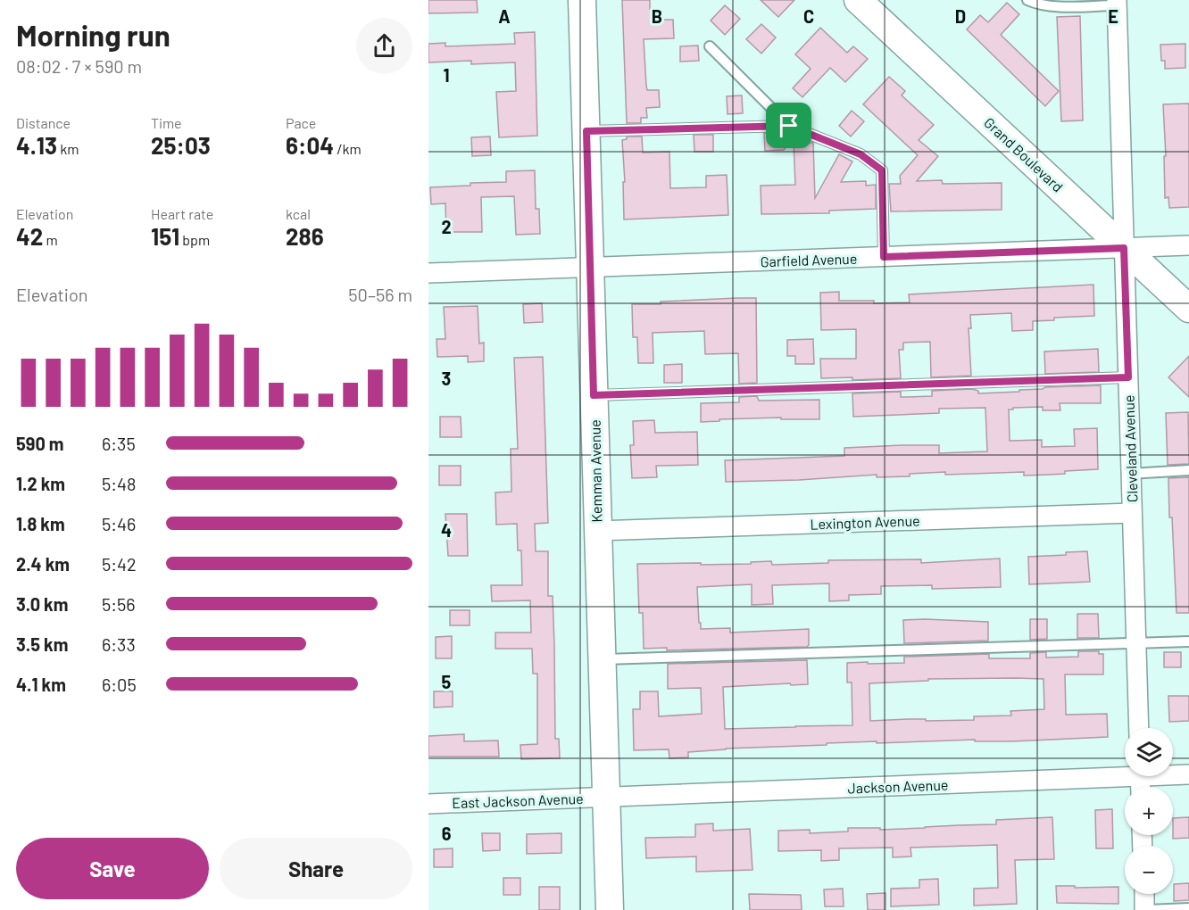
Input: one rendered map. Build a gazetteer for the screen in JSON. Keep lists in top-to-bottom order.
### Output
{
  "streets": {
    "street": [
      "Grand Boulevard",
      "Garfield Avenue",
      "Cleveland Avenue",
      "Kemman Avenue",
      "Lexington Avenue",
      "Jackson Avenue",
      "East Jackson Avenue"
    ]
  },
  "crossings": [
    ["Grand Boulevard", "Garfield Avenue"],
    ["Grand Boulevard", "Cleveland Avenue"],
    ["Garfield Avenue", "Cleveland Avenue"],
    ["Garfield Avenue", "Kemman Avenue"],
    ["Cleveland Avenue", "Lexington Avenue"],
    ["Kemman Avenue", "Lexington Avenue"],
    ["Kemman Avenue", "Jackson Avenue"],
    ["Kemman Avenue", "East Jackson Avenue"],
    ["Jackson Avenue", "East Jackson Avenue"]
  ],
  "page": {
    "heading": ["Morning run", "08:02 · 7 × 590 m"],
    "stats": [
      ["Distance", "4.13 km"],
      ["Time", "25:03"],
      ["Pace", "6:04 /km"],
      ["Elevation", "42 m"],
      ["Heart rate", "151 bpm"],
      ["kcal", "286"]
    ],
    "chart": ["Elevation", "50–56 m"],
    "list": [
      {
        "name": "590 m",
        "note": "6:35"
      },
      {
        "name": "1.2 km",
        "note": "5:48"
      },
      {
        "name": "1.8 km",
        "note": "5:46"
      },
      {
        "name": "2.4 km",
        "note": "5:42"
      },
      {
        "name": "3.0 km",
        "note": "5:56"
      },
      {
        "name": "3.5 km",
        "note": "6:33"
      },
      {
        "name": "4.1 km",
        "note": "6:05"
      }
    ],
    "map_buttons": ["+", "−"],
    "buttons": ["Save", "Share"]
  },
  "grid": {
    "columns": [
      "A",
      "B",
      "C",
      "D",
      "E"
    ],
    "rows": [
      "1",
      "2",
      "3",
      "4",
      "5",
      "6"
    ]
  }
}
